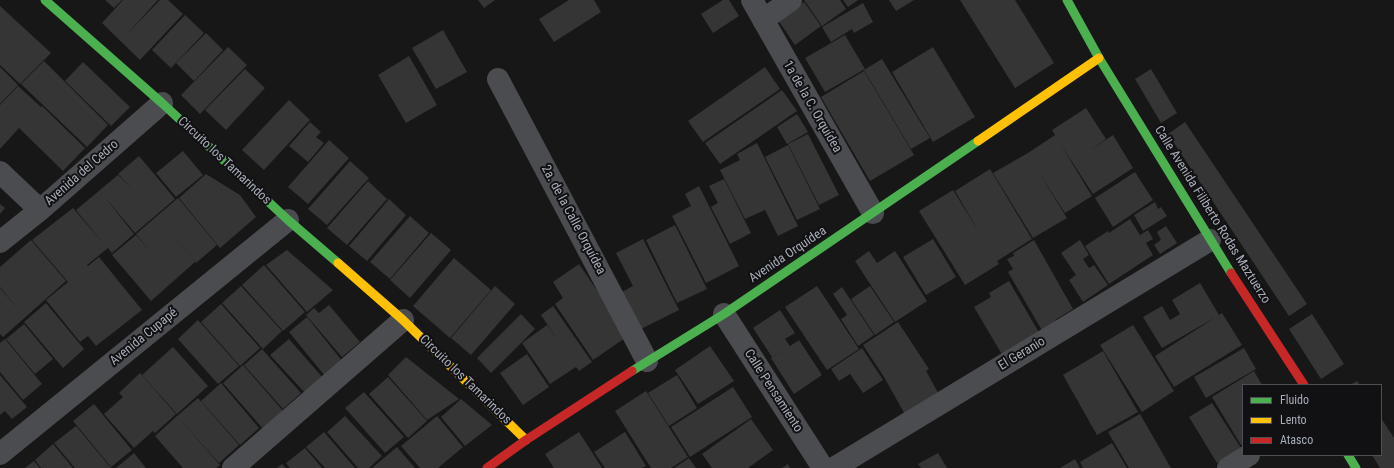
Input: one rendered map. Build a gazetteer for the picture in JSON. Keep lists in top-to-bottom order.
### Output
{
  "streets": {
    "street": [
      "1a de la C. Orquídea",
      "Circuito los Tamarindos",
      "Avenida del Cedro",
      "Calle Avenida Filiberto Rodas Maztuerzo",
      "2a. de la Calle Orquídea",
      "Avenida Orquídea",
      "Avenida Cupapé",
      "El Geranio",
      "Calle Pensamiento"
    ]
  },
  "crossings": [
    ["1a de la C. Orquídea", "Avenida Orquídea"],
    ["Circuito los Tamarindos", "Avenida del Cedro"],
    ["Circuito los Tamarindos", "Avenida Orquídea"],
    ["Circuito los Tamarindos", "Avenida Cupapé"],
    ["Calle Avenida Filiberto Rodas Maztuerzo", "Avenida Orquídea"],
    ["Calle Avenida Filiberto Rodas Maztuerzo", "El Geranio"],
    ["2a. de la Calle Orquídea", "Avenida Orquídea"],
    ["Avenida Orquídea", "Calle Pensamiento"]
  ],
  "legend": ["Fluido", "Lento", "Atasco"]
}
